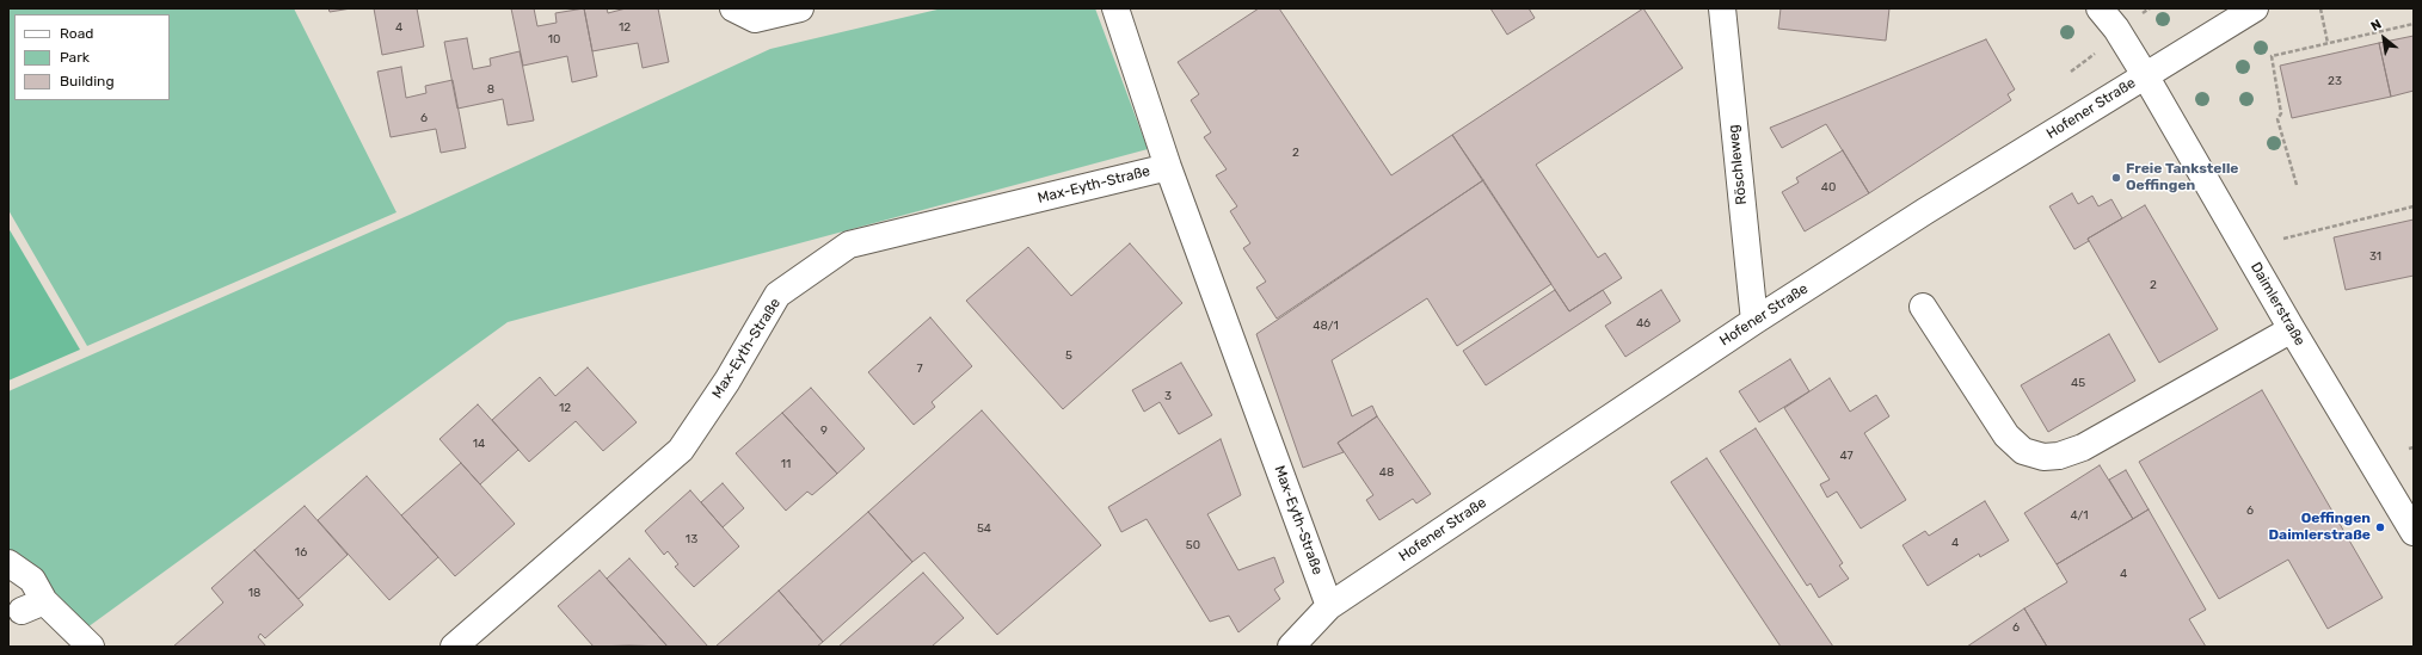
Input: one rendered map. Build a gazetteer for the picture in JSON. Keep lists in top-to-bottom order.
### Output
{
  "streets": {
    "street": [
      "Hofener Straße",
      "Röschleweg",
      "Max-Eyth-Straße",
      "Daimlerstraße"
    ]
  },
  "crossings": [
    ["Hofener Straße", "Röschleweg"],
    ["Hofener Straße", "Max-Eyth-Straße"],
    ["Hofener Straße", "Daimlerstraße"]
  ],
  "places": ["Freie Tankstelle Oeffingen", "Oeffingen Daimlerstraße"],
  "house_numbers": [
    "4",
    "12",
    "10",
    "23",
    "8",
    "6",
    "2",
    "40",
    "31",
    "2",
    "46",
    "48/1",
    "5",
    "7",
    "45",
    "3",
    "12",
    "9",
    "14",
    "47",
    "11",
    "48",
    "6",
    "4/1",
    "54",
    "13",
    "4",
    "50",
    "16",
    "4",
    "18",
    "6"
  ],
  "legend": ["Road", "Park", "Building"],
  "north": "top left"
}
